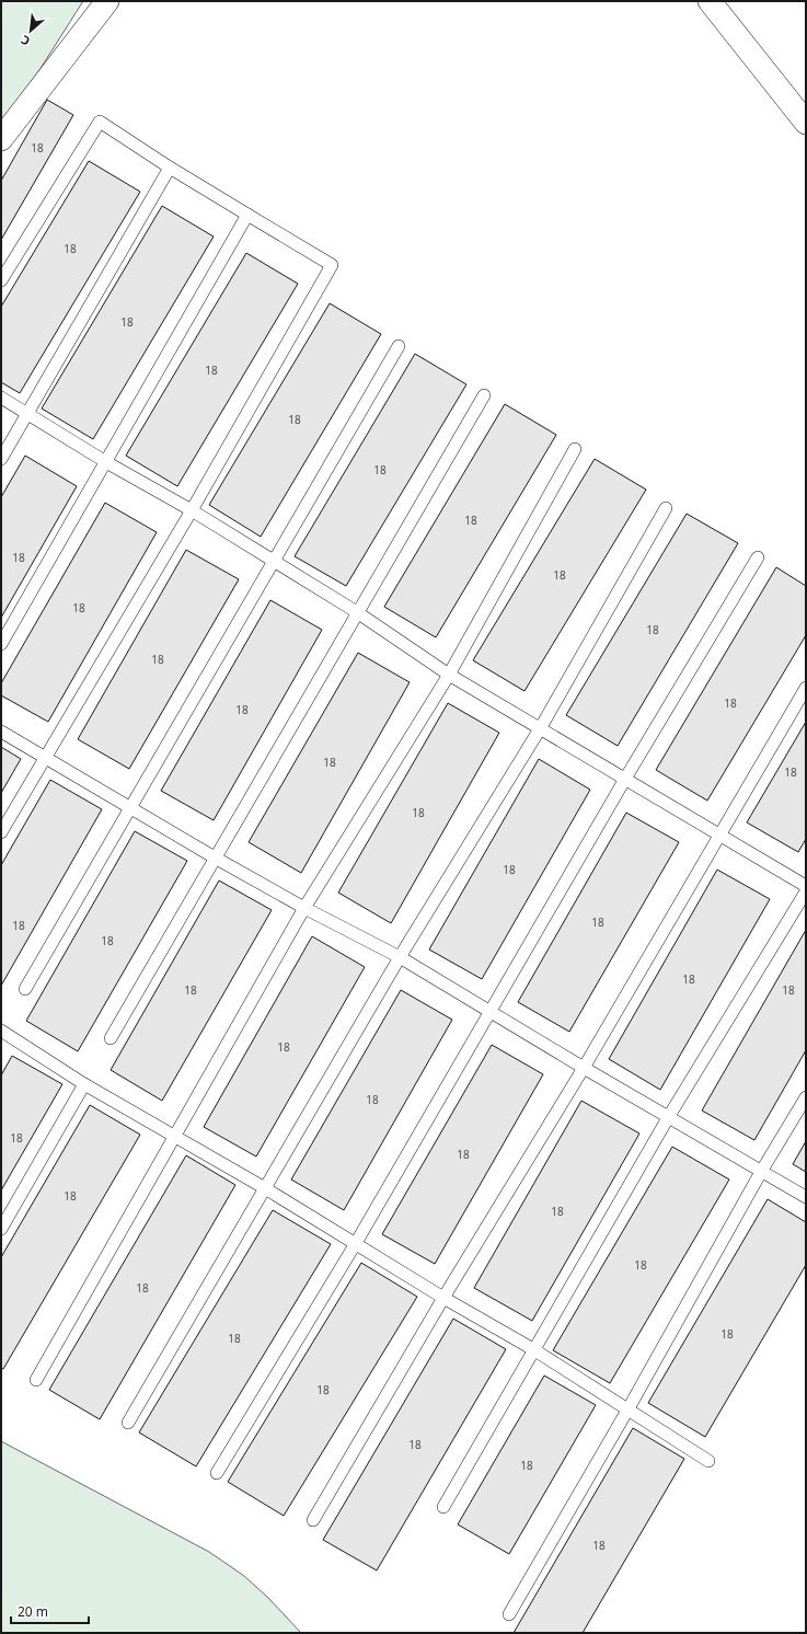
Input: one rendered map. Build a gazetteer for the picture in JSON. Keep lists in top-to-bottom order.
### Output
{
  "house_numbers": [
    "18",
    "18",
    "18",
    "18",
    "18",
    "18",
    "18",
    "18",
    "18",
    "18",
    "18",
    "18",
    "18",
    "18",
    "18",
    "18",
    "18",
    "18",
    "18",
    "18",
    "18",
    "18",
    "18",
    "18",
    "18",
    "18",
    "18",
    "18",
    "18",
    "18",
    "18",
    "18",
    "18",
    "18",
    "18",
    "18",
    "18",
    "18"
  ],
  "scale_bar": "20 m",
  "north": "bottom left"
}
